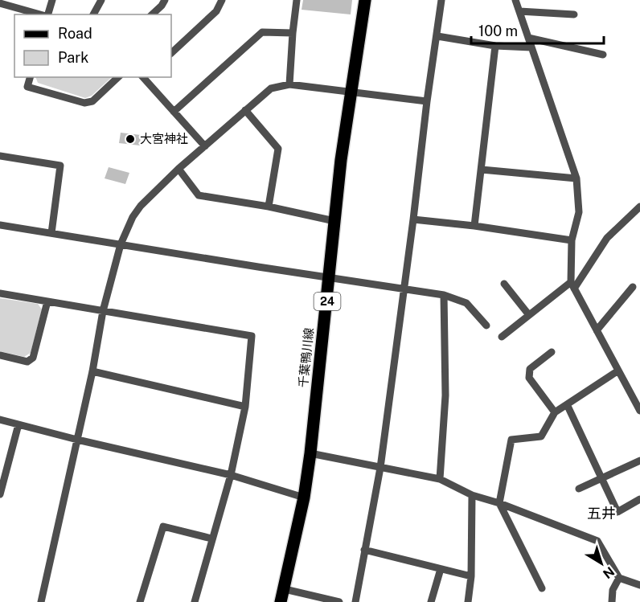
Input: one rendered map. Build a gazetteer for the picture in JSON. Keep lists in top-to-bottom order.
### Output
{
  "streets": {
    "main road": ["24", "千葉鴨川線"]
  },
  "districts": ["五井"],
  "places": ["大宮神社"],
  "legend": ["Road", "Park"],
  "scale_bar": "100 m",
  "north": "bottom right"
}
